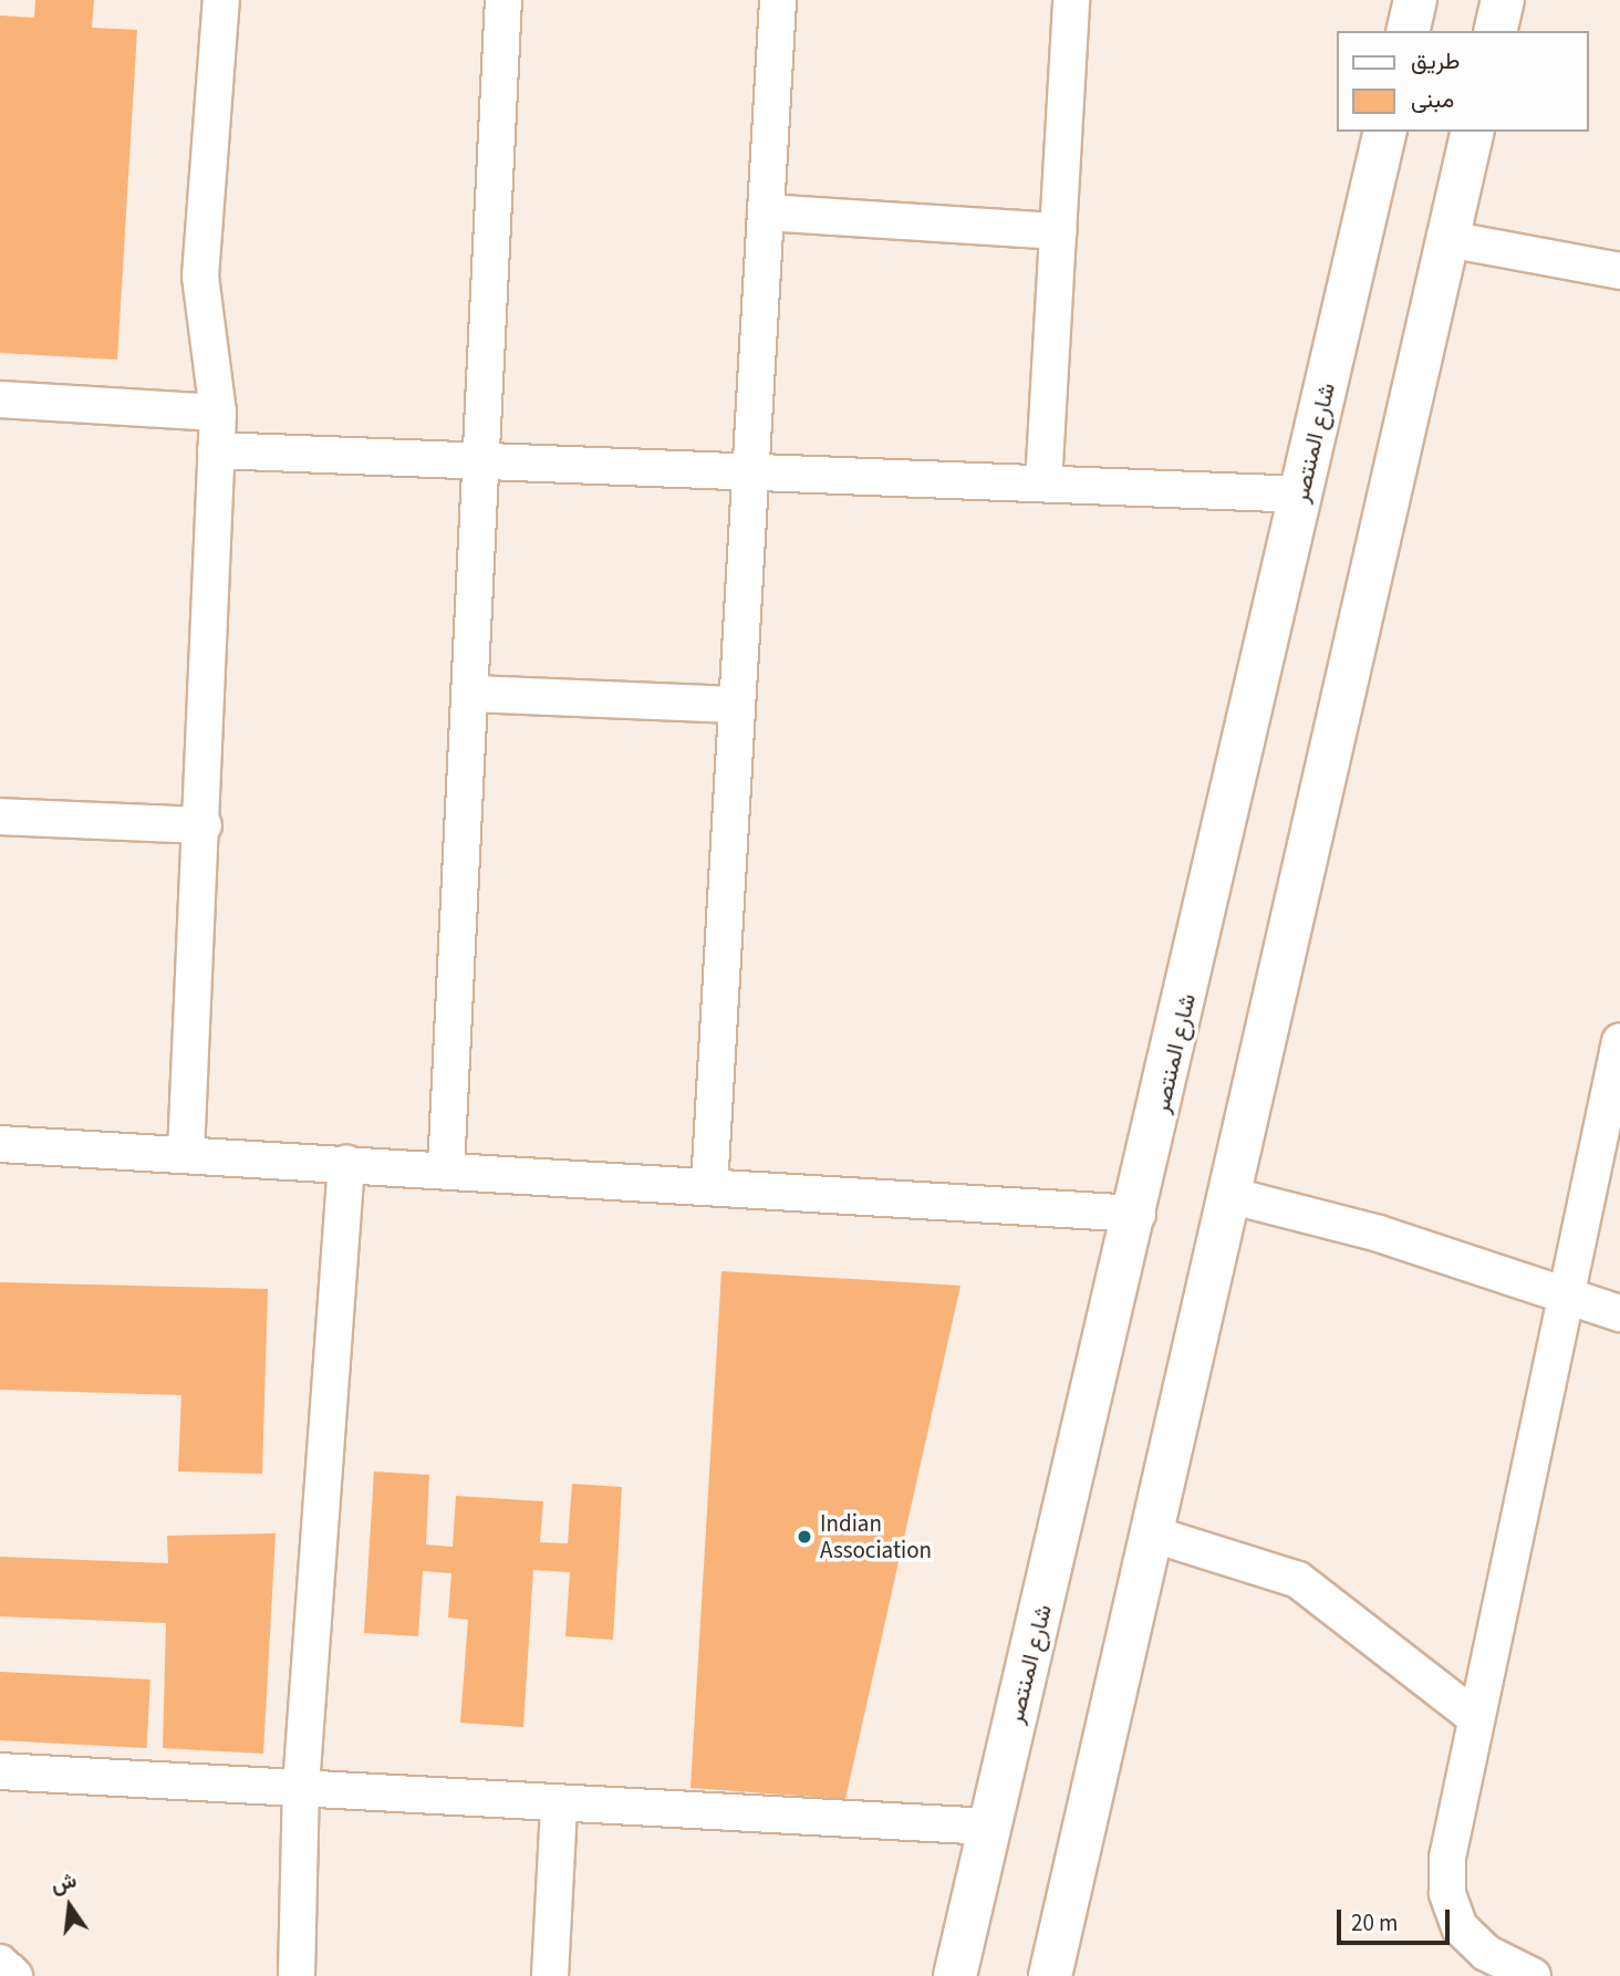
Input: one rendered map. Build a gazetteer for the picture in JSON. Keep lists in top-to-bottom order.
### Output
{
  "streets": {
    "main road": ["شارع المنتصر"]
  },
  "places": ["Indian Association"],
  "legend": ["طريق", "مبنى"],
  "scale_bar": "20 m",
  "north": "top"
}
